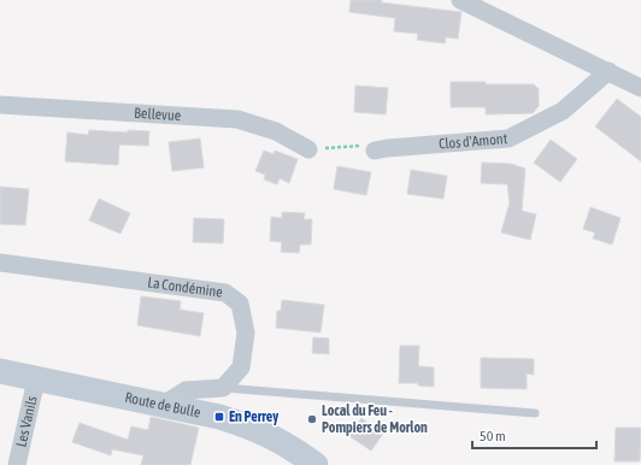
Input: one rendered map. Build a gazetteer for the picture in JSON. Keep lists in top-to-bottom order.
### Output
{
  "streets": {
    "street": [
      "Bellevue",
      "Clos d'Amont",
      "La Condémine",
      "Route de Bulle",
      "Les Vanils"
    ]
  },
  "crossings": [
    ["Route de Bulle", "Les Vanils"]
  ],
  "places": {
    "transit": ["En Perrey"],
    "other": ["Local du Feu - Pompiers de Morlon"]
  },
  "scale_bar": "50 m"
}
